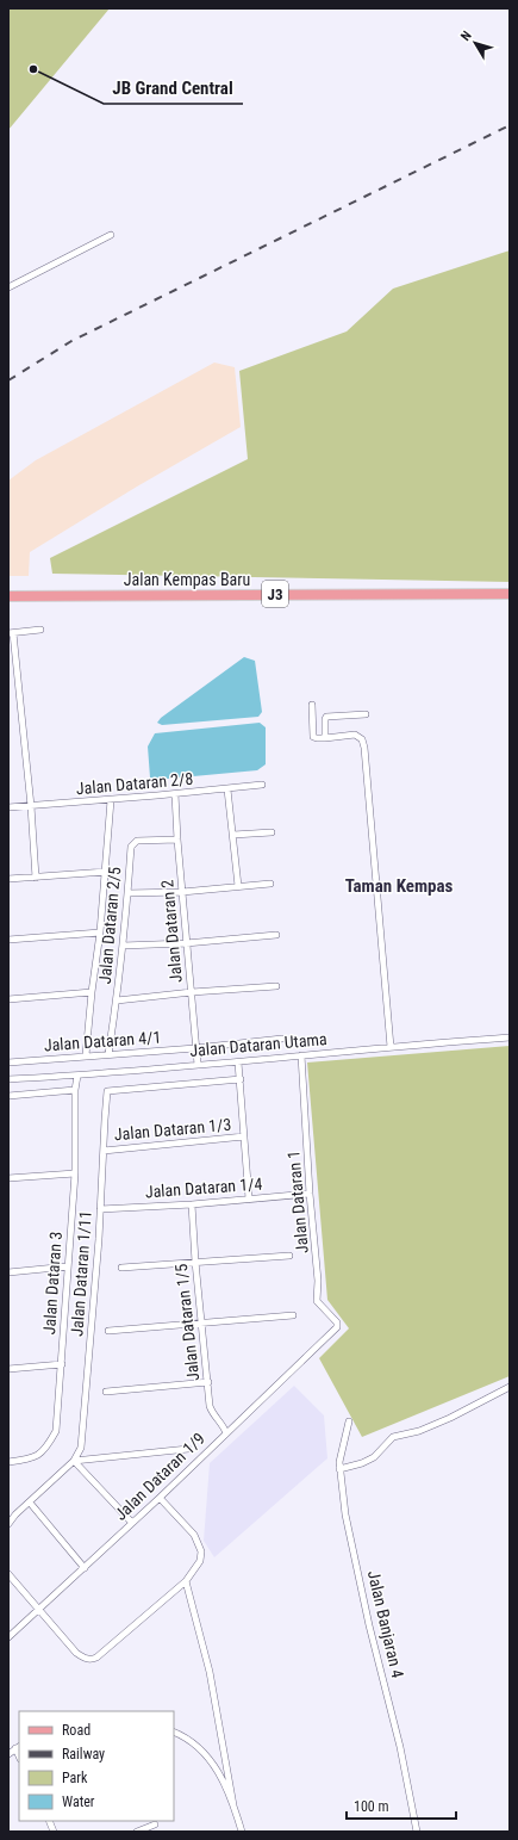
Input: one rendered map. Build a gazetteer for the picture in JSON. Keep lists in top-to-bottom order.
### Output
{
  "streets": {
    "main road": ["Jalan Kempas Baru", "J3"],
    "street": [
      "Jalan Dataran 2/8",
      "Jalan Dataran 2/5",
      "Jalan Dataran 2",
      "Jalan Dataran 4/1",
      "Jalan Dataran Utama",
      "Jalan Dataran 1/3",
      "Jalan Dataran 1/4",
      "Jalan Dataran 1",
      "Jalan Dataran 1/11",
      "Jalan Dataran 3",
      "Jalan Dataran 1/5",
      "Jalan Dataran 1/9",
      "Jalan Banjaran 4"
    ]
  },
  "crossings": [
    ["Jalan Dataran 2/8", "Jalan Dataran 2"],
    ["Jalan Dataran 2/5", "Jalan Dataran 2"],
    ["Jalan Dataran 2/5", "Jalan Dataran 4/1"],
    ["Jalan Dataran 2", "Jalan Dataran 4/1"],
    ["Jalan Dataran 2", "Jalan Dataran Utama"],
    ["Jalan Dataran Utama", "Jalan Dataran 1"],
    ["Jalan Dataran Utama", "Jalan Dataran 3"],
    ["Jalan Dataran 1/3", "Jalan Dataran 1/11"],
    ["Jalan Dataran 1/4", "Jalan Dataran 1"],
    ["Jalan Dataran 1/4", "Jalan Dataran 1/11"],
    ["Jalan Dataran 1/4", "Jalan Dataran 1/5"],
    ["Jalan Dataran 1", "Jalan Dataran 1/9"],
    ["Jalan Dataran 1/5", "Jalan Dataran 1/9"]
  ],
  "districts": ["Taman Kempas"],
  "places": ["JB Grand Central"],
  "legend": [
    "Road",
    "Railway",
    "Park",
    "Water"
  ],
  "scale_bar": "100 m",
  "north": "top left"
}
